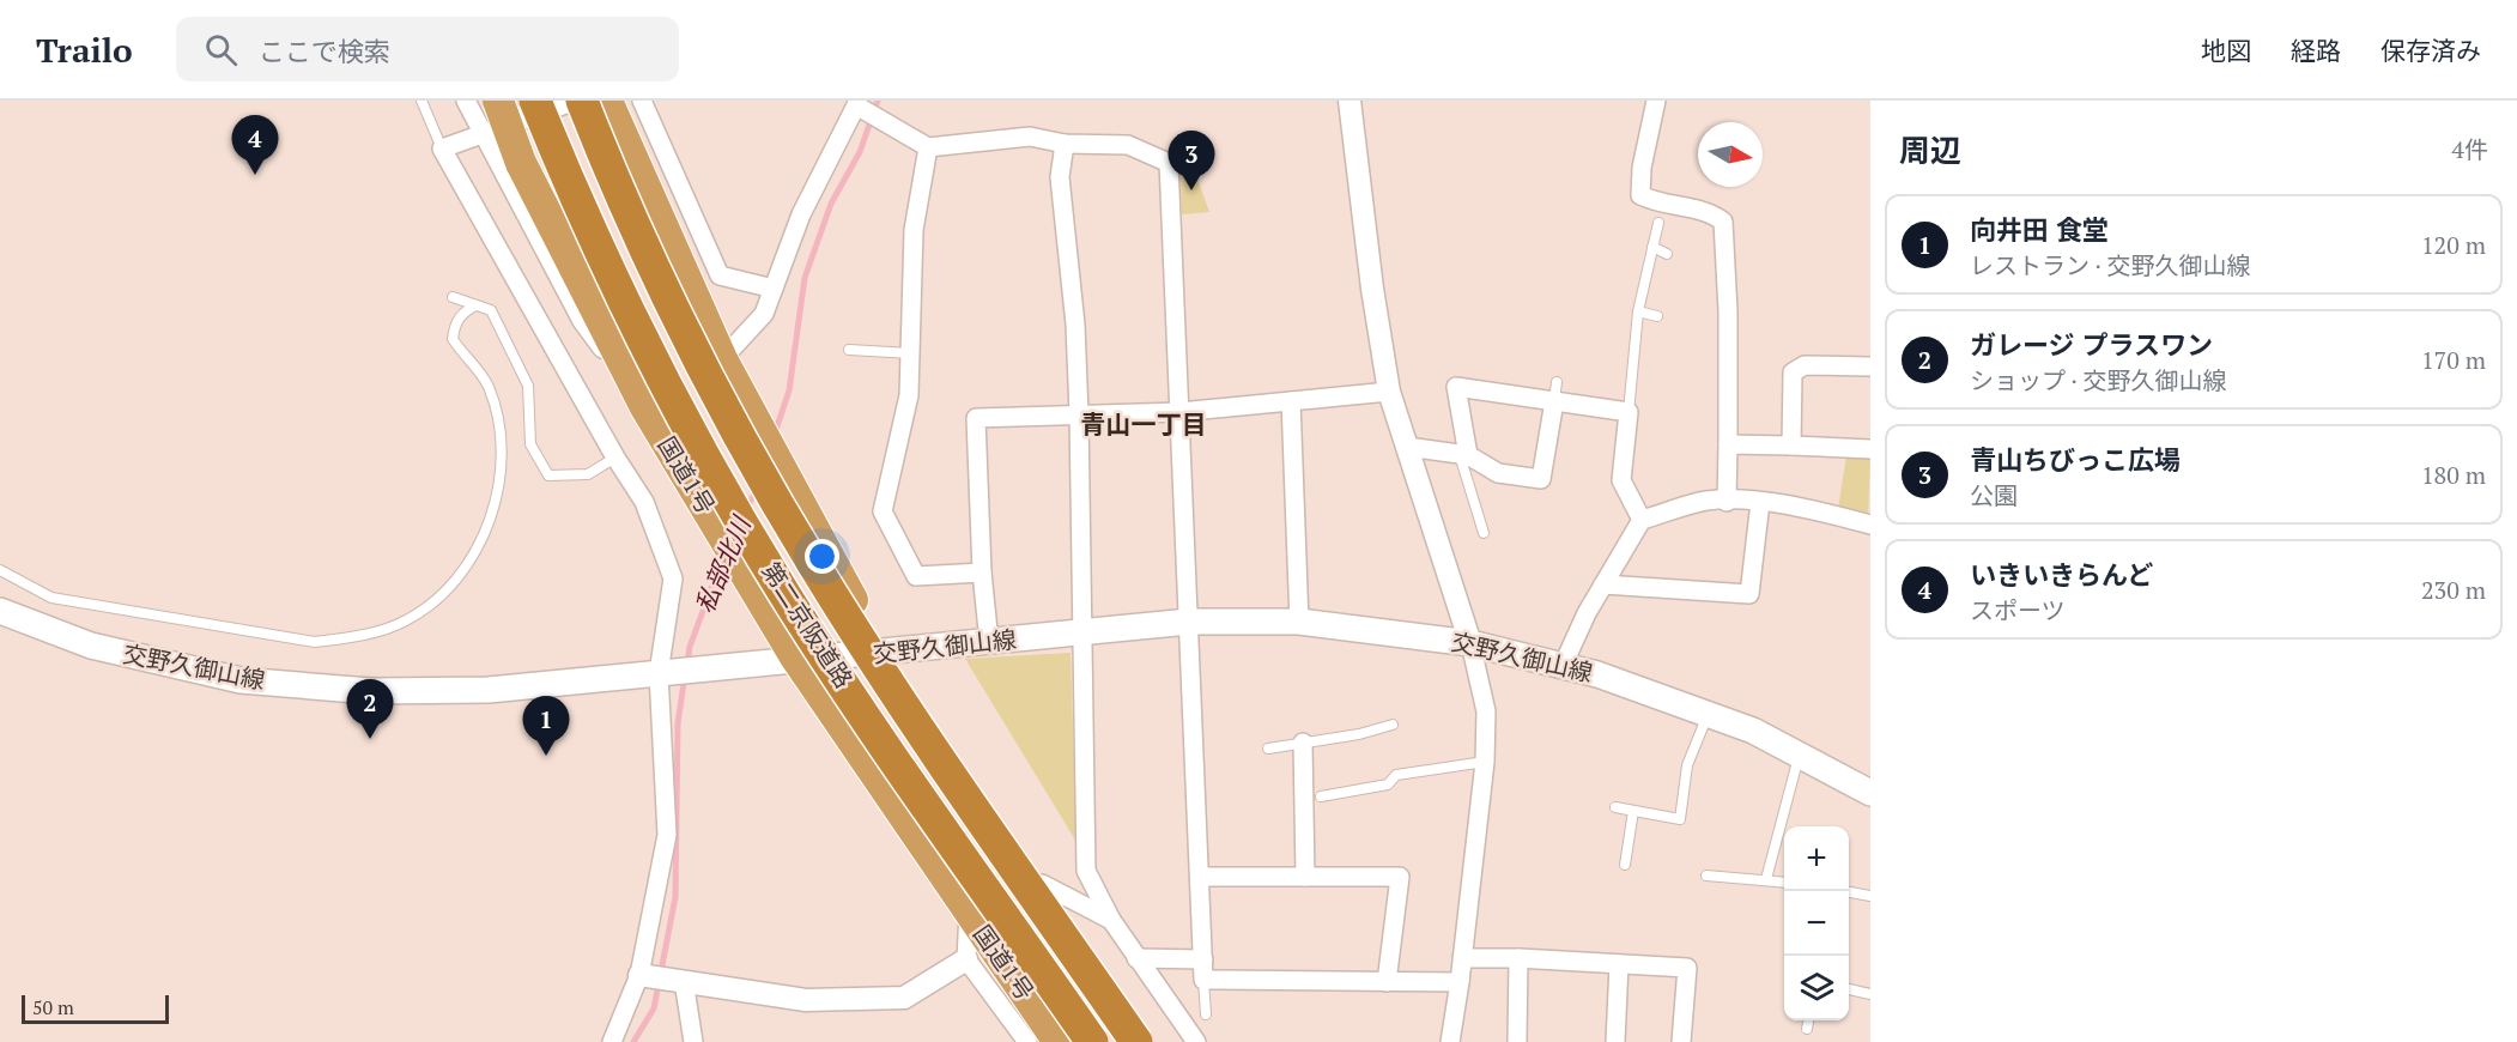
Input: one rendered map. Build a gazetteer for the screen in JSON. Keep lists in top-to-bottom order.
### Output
{
  "streets": {
    "highway": ["国道1号", "第二京阪道路"],
    "main road": ["交野久御山線"]
  },
  "crossings": [
    ["国道1号", "交野久御山線"]
  ],
  "districts": ["青山一丁目"],
  "water": ["私部北川"],
  "scale_bar": "50 m",
  "north": "right",
  "page": {
    "header": "Trailo",
    "search": "ここで検索",
    "nav": ["地図", "経路", "保存済み"],
    "heading": ["周辺", "4件"],
    "pins": [
      "4",
      "3",
      "2",
      "1"
    ],
    "list": [
      {
        "mark": "1",
        "name": "向井田 食堂",
        "note": "レストラン · 交野久御山線",
        "value": "120 m"
      },
      {
        "mark": "2",
        "name": "ガレージ プラスワン",
        "note": "ショップ · 交野久御山線",
        "value": "170 m"
      },
      {
        "mark": "3",
        "name": "青山ちびっこ広場",
        "note": "公園",
        "value": "180 m"
      },
      {
        "mark": "4",
        "name": "いきいきらんど",
        "note": "スポーツ",
        "value": "230 m"
      }
    ],
    "map_buttons": ["+", "−"],
    "scale": "50 m"
  }
}
